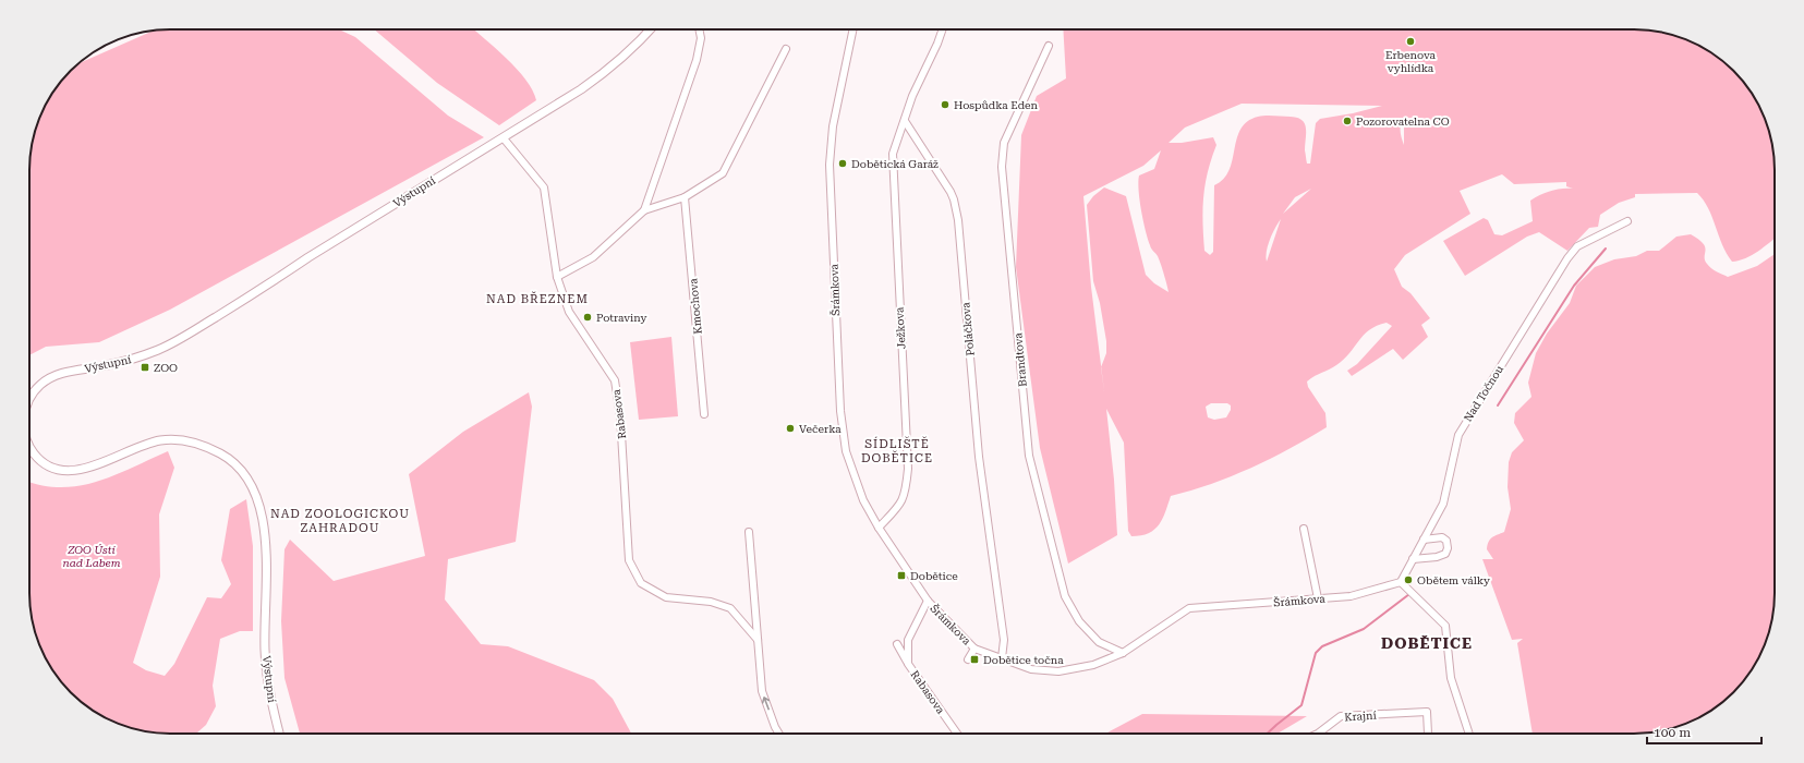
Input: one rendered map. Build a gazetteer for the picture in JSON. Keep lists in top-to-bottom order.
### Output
{
  "streets": {
    "street": [
      "Výstupní",
      "Šrámkova",
      "Kmochova",
      "Ježkova",
      "Poláčkova",
      "Brandtova",
      "Nad Točnou",
      "Rabasova",
      "Krajní"
    ]
  },
  "crossings": [
    ["Výstupní", "Rabasova"],
    ["Šrámkova", "Ježkova"],
    ["Šrámkova", "Poláčkova"],
    ["Šrámkova", "Brandtova"],
    ["Šrámkova", "Nad Točnou"],
    ["Šrámkova", "Rabasova"],
    ["Ježkova", "Poláčkova"]
  ],
  "districts": [
    "NAD BŘEZNEM",
    "SÍDLIŠTĚ DOBĚTICE",
    "NAD ZOOLOGICKOU ZAHRADOU",
    "DOBĚTICE"
  ],
  "parks": ["ZOO Ústí nad Labem"],
  "places": {
    "other": [
      "Erbenova vyhlídka",
      "Hospůdka Eden",
      "Pozorovatelna CO",
      "Dobětická Garáž",
      "Potraviny",
      "Večerka",
      "Obětem války"
    ],
    "transit": ["ZOO", "Dobětice", "Dobětice točna"]
  },
  "scale_bar": "100 m"
}
